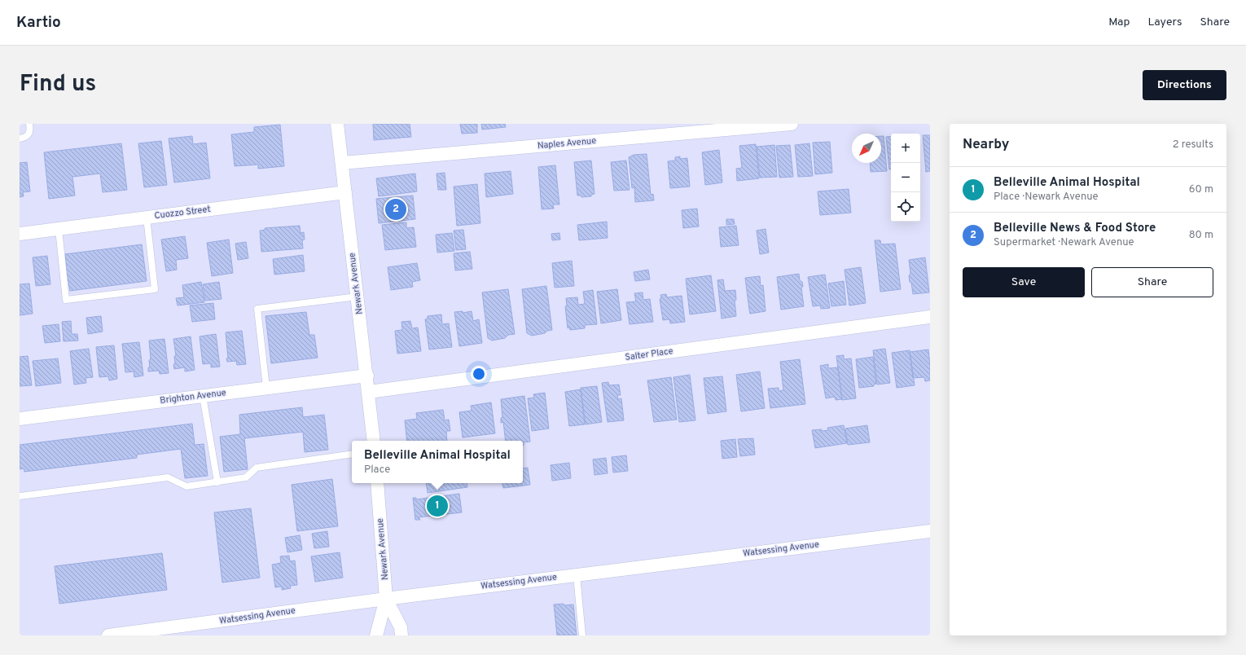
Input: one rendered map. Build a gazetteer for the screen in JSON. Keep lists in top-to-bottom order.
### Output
{
  "streets": {
    "street": [
      "Naples Avenue",
      "Cuozzo Street",
      "Newark Avenue",
      "Salter Place",
      "Brighton Avenue",
      "Watsessing Avenue"
    ]
  },
  "crossings": [
    ["Naples Avenue", "Newark Avenue"],
    ["Cuozzo Street", "Newark Avenue"],
    ["Newark Avenue", "Salter Place"],
    ["Newark Avenue", "Brighton Avenue"],
    ["Newark Avenue", "Watsessing Avenue"]
  ],
  "north": "bottom left",
  "page": {
    "header": "Kartio",
    "nav": ["Map", "Layers", "Share"],
    "title": "Find us",
    "buttons": [
      "Directions",
      ["Save", "Share"]
    ],
    "heading": ["Nearby", "2 results"],
    "map_buttons": ["+", "−"],
    "list": [
      {
        "mark": "1",
        "name": "Belleville Animal Hospital",
        "note": "Place · Newark Avenue",
        "value": "60 m"
      },
      {
        "mark": "2",
        "name": "Belleville News & Food Store",
        "note": "Supermarket · Newark Avenue",
        "value": "80 m"
      }
    ],
    "pins": ["2", "1"],
    "popup": ["Belleville Animal Hospital", "Place"]
  }
}
